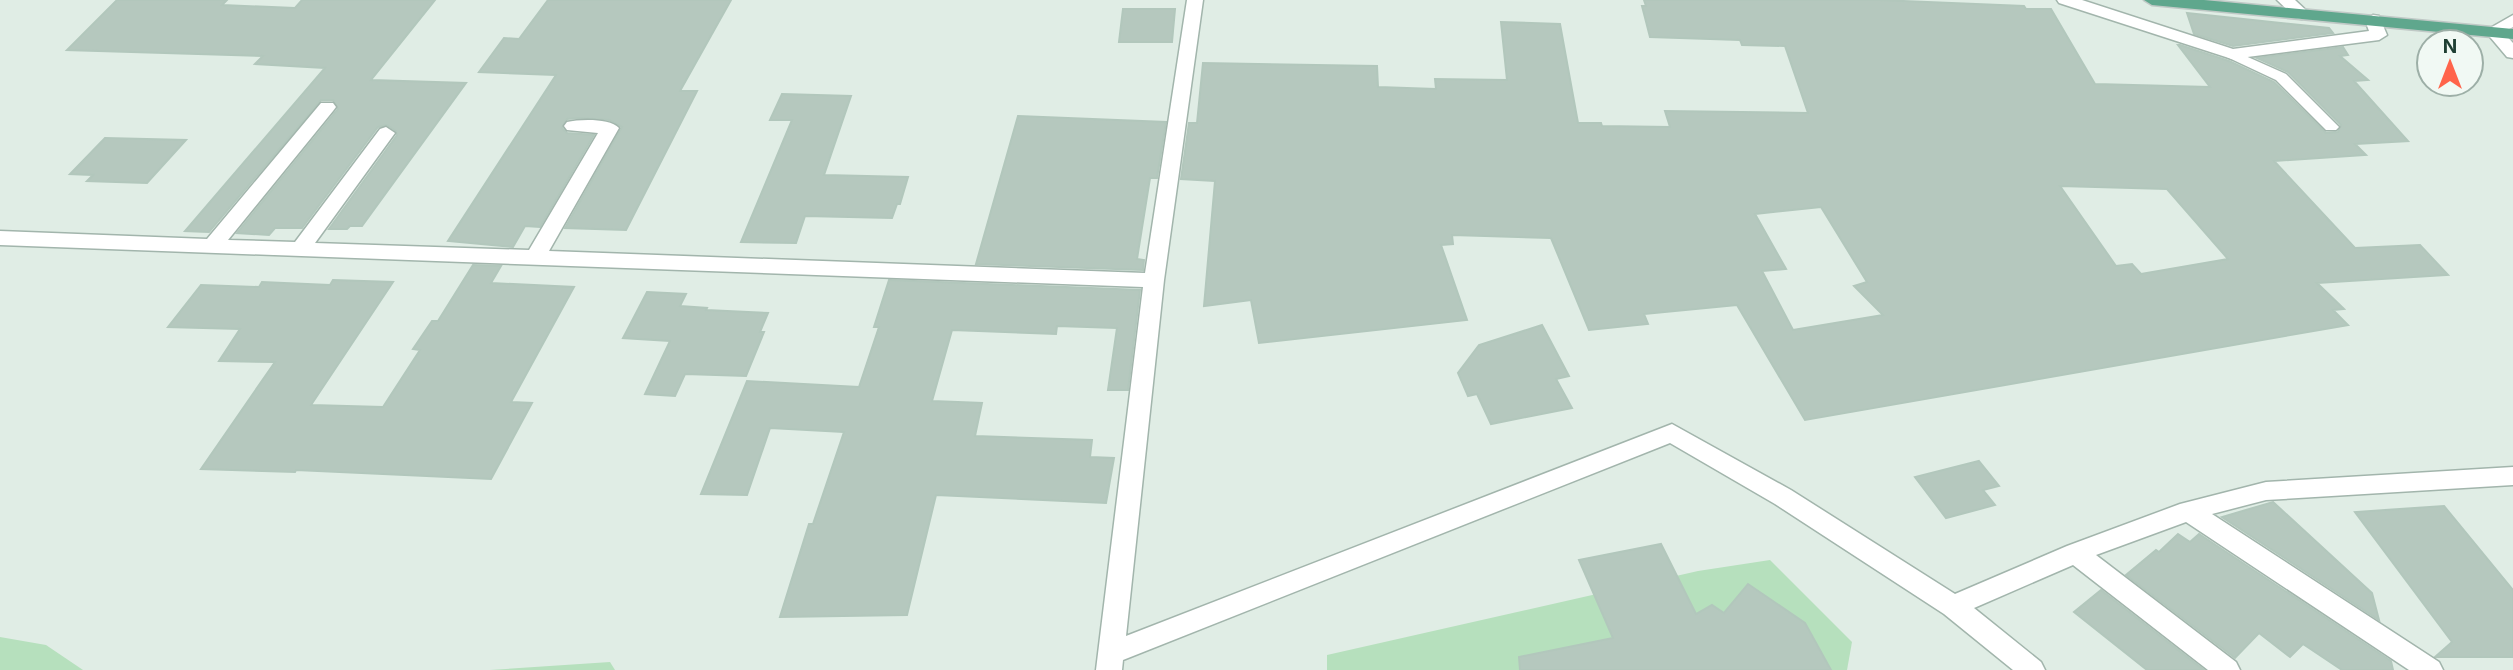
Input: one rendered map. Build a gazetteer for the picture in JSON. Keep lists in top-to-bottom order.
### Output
{
  "north": "top"
}
